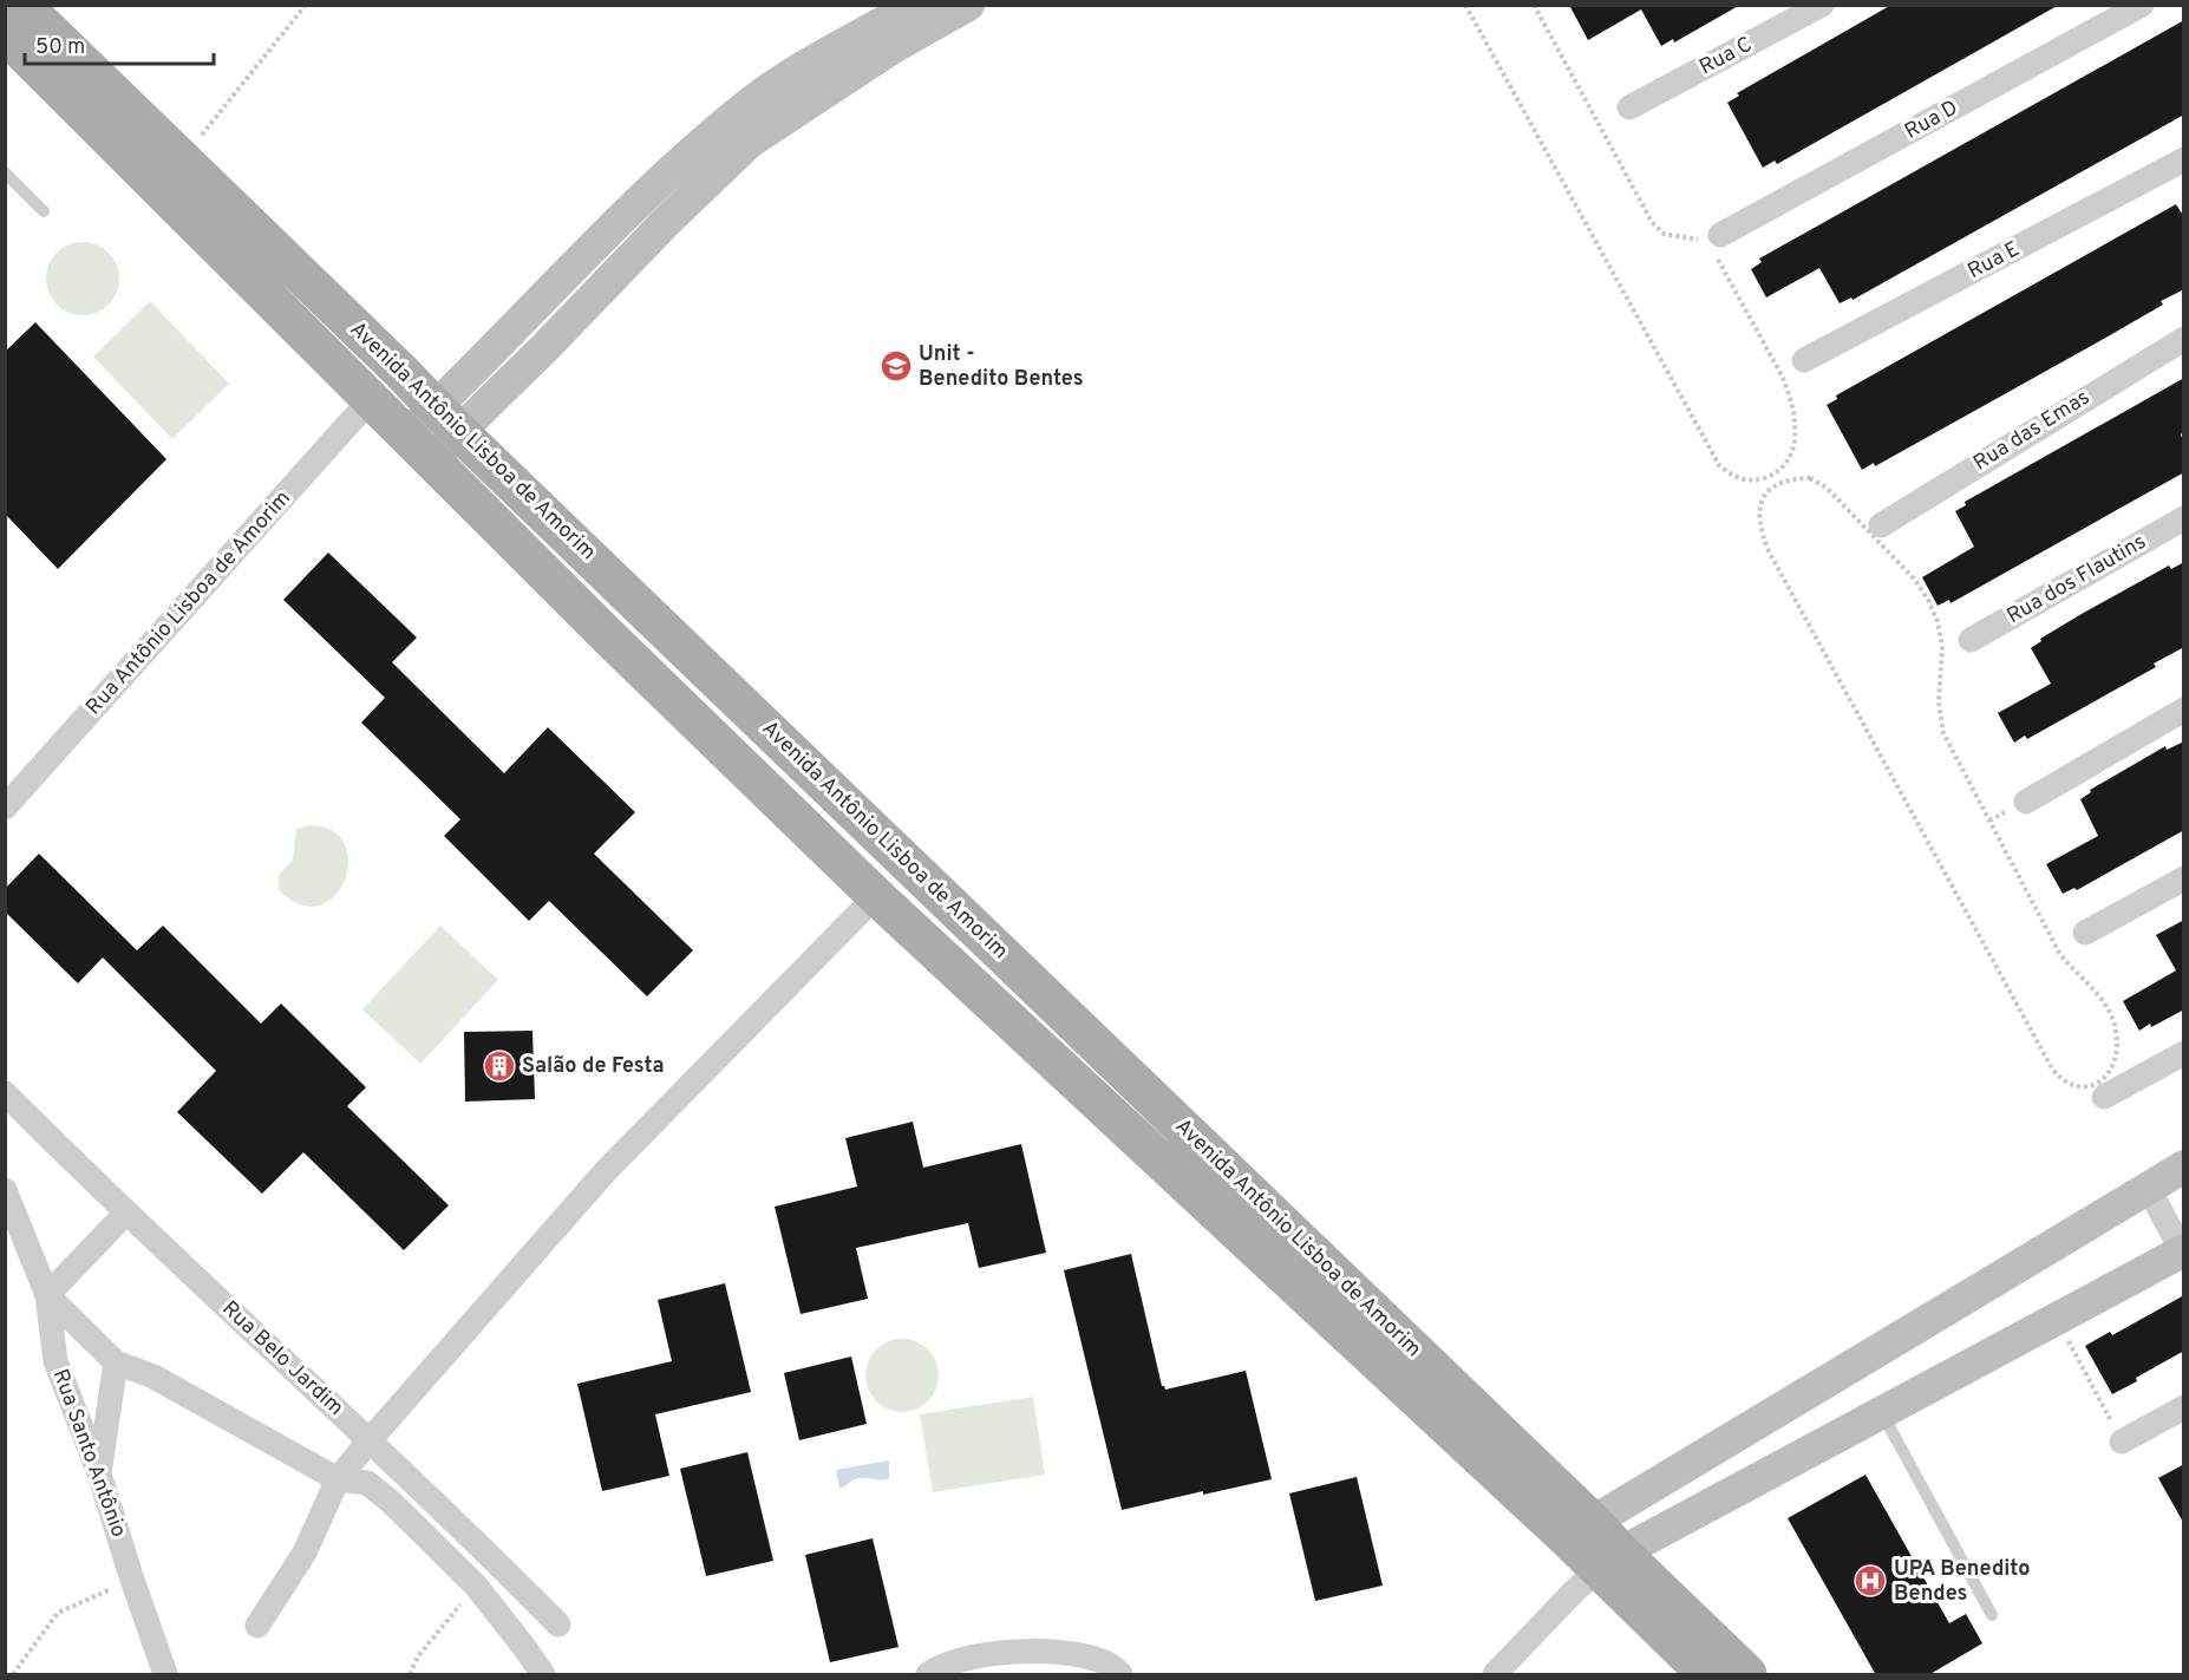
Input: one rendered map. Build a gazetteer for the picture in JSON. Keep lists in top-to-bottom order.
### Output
{
  "streets": {
    "main road": ["Avenida Antônio Lisboa de Amorim"],
    "street": [
      "Rua C",
      "Rua D",
      "Rua E",
      "Rua das Emas",
      "Rua dos Flautins",
      "Rua Antônio Lisboa de Amorim",
      "Rua Belo Jardim",
      "Rua Santo Antônio"
    ]
  },
  "crossings": [
    ["Avenida Antônio Lisboa de Amorim", "Rua Antônio Lisboa de Amorim"]
  ],
  "places": {
    "school or university": ["Unit - Benedito Bentes"],
    "building": ["Salão de Festa"],
    "hospital": ["UPA Benedito Bendes"]
  },
  "scale_bar": "50 m"
}
